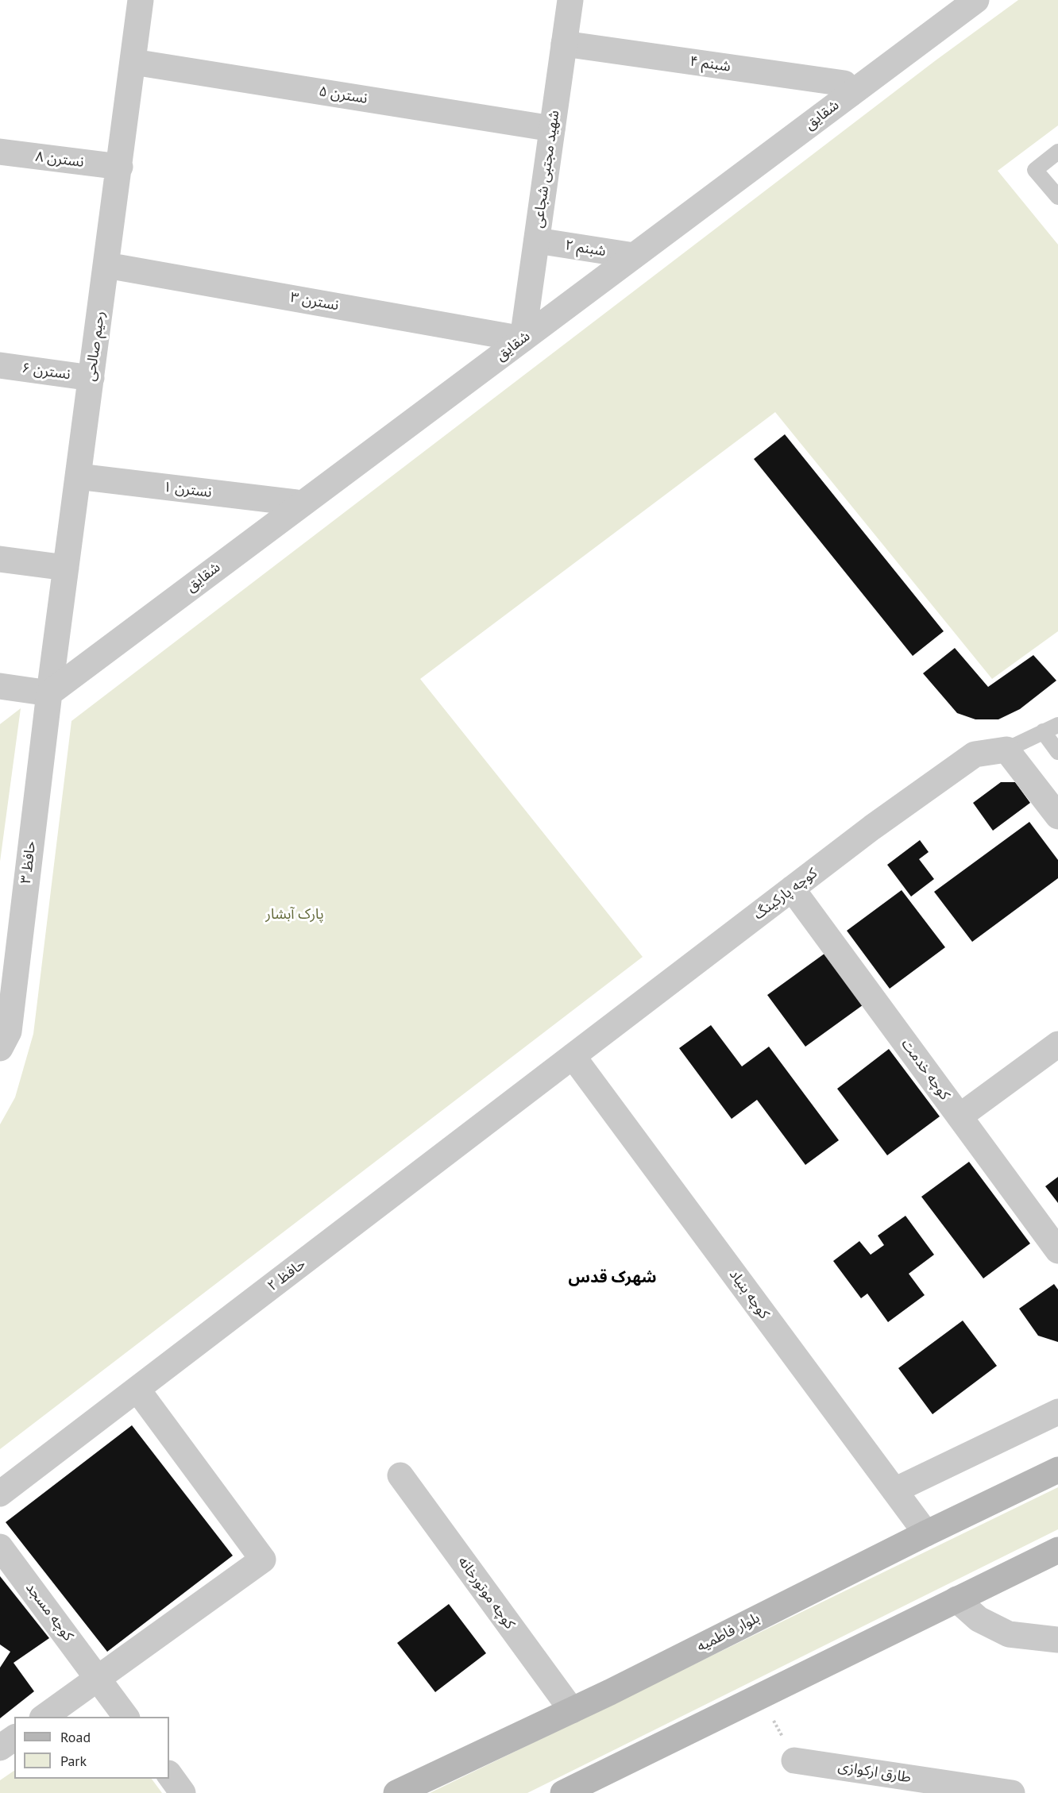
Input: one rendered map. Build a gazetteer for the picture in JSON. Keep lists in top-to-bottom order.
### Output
{
  "streets": {
    "main road": ["بلوار فاطمیه"],
    "street": [
      "شبنم ۴",
      "نسترن ۵",
      "شقایق",
      "نسترن ۸",
      "شهید مجتبی شجاعی",
      "شبنم ۲",
      "نسترن ۳",
      "رحیم صالحی",
      "نسترن ۶",
      "نسترن ۱",
      "حافظ ۳",
      "کوچه پارکینگ",
      "کوچه خدمت",
      "حافظ ۲",
      "کوچه بنیاد",
      "کوچه موتورخانه",
      "کوچه مسجد",
      "طارق ارکوازی"
    ]
  },
  "crossings": [
    ["شبنم ۴", "شقایق"],
    ["شبنم ۴", "شهید مجتبی شجاعی"],
    ["نسترن ۵", "شهید مجتبی شجاعی"],
    ["نسترن ۵", "رحیم صالحی"],
    ["شقایق", "شهید مجتبی شجاعی"],
    ["شقایق", "شبنم ۲"],
    ["شقایق", "نسترن ۳"],
    ["شقایق", "رحیم صالحی"],
    ["شقایق", "حافظ ۳"],
    ["نسترن ۸", "رحیم صالحی"],
    ["شهید مجتبی شجاعی", "شبنم ۲"],
    ["شهید مجتبی شجاعی", "نسترن ۳"],
    ["نسترن ۳", "رحیم صالحی"],
    ["رحیم صالحی", "نسترن ۶"],
    ["رحیم صالحی", "نسترن ۱"],
    ["رحیم صالحی", "حافظ ۳"],
    ["کوچه پارکینگ", "کوچه خدمت"],
    ["کوچه پارکینگ", "حافظ ۲"],
    ["کوچه پارکینگ", "کوچه بنیاد"],
    ["حافظ ۲", "کوچه بنیاد"],
    ["کوچه بنیاد", "بلوار فاطمیه"],
    ["کوچه موتورخانه", "بلوار فاطمیه"]
  ],
  "districts": ["شهرک قدس"],
  "parks": ["پارک آبشار"],
  "legend": ["Road", "Park"]
}
